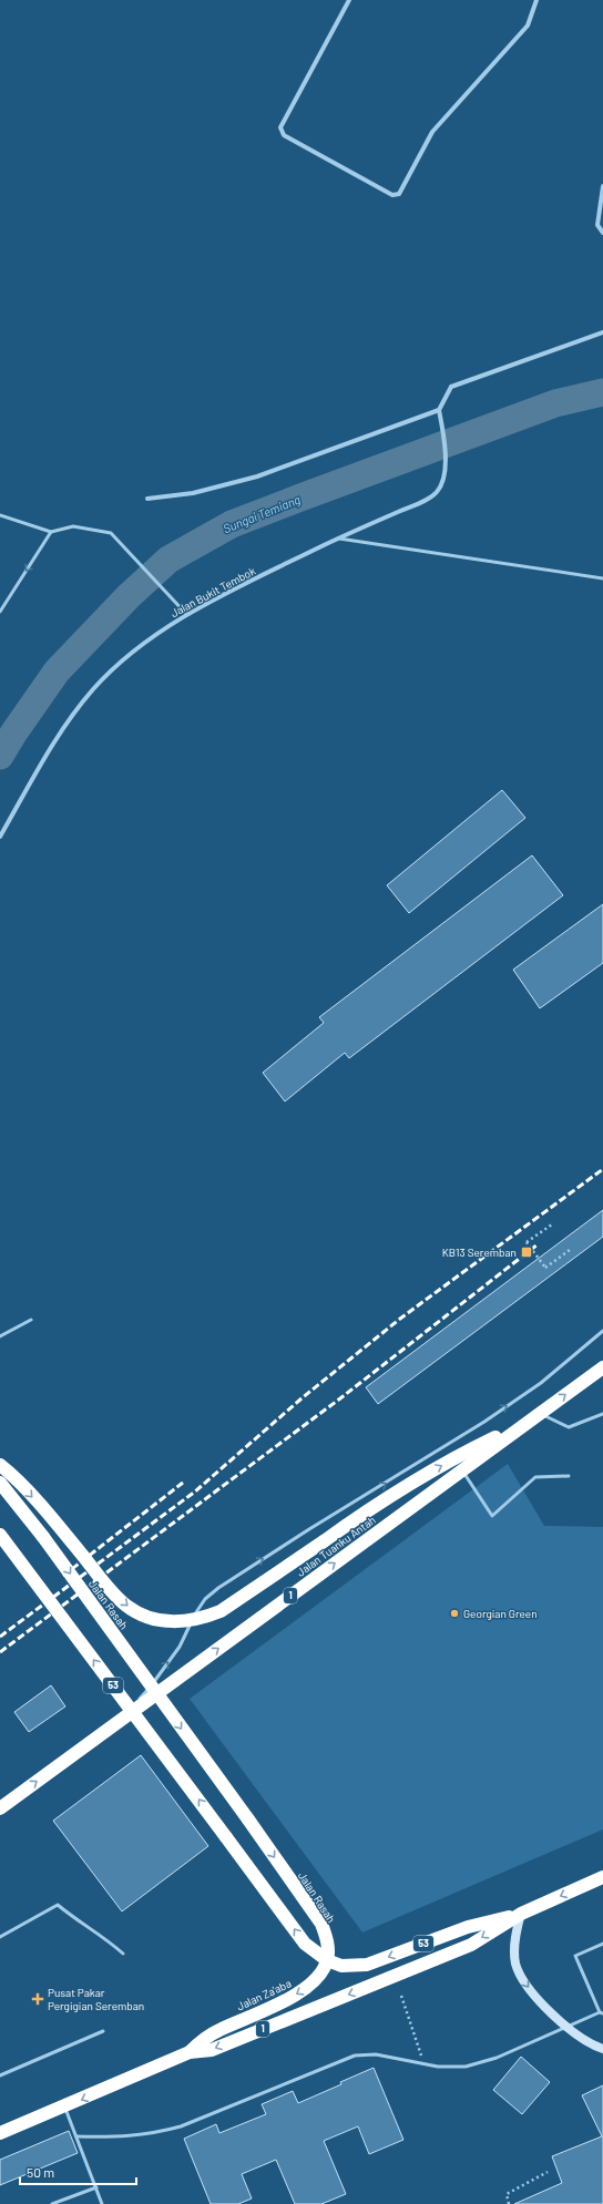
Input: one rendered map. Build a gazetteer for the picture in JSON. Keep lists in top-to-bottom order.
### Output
{
  "streets": {
    "highway": [
      "Jalan Tuanku Antah",
      "1",
      "Jalan Rasah",
      "53",
      "Jalan Za'aba"
    ],
    "street": ["Jalan Bukit Tembok"]
  },
  "crossings": [
    ["Jalan Rasah", "53"],
    ["Jalan Rasah", "Jalan Za'aba"],
    ["53", "Jalan Za'aba"]
  ],
  "one_way": ["Jalan Tuanku Antah", "Jalan Za'aba"],
  "water": ["Sungai Temiang"],
  "places": {
    "transit": ["KB13 Seremban"],
    "other": ["Georgian Green"],
    "health": ["Pusat Pakar Pergigian Seremban"]
  },
  "scale_bar": "50 m"
}
